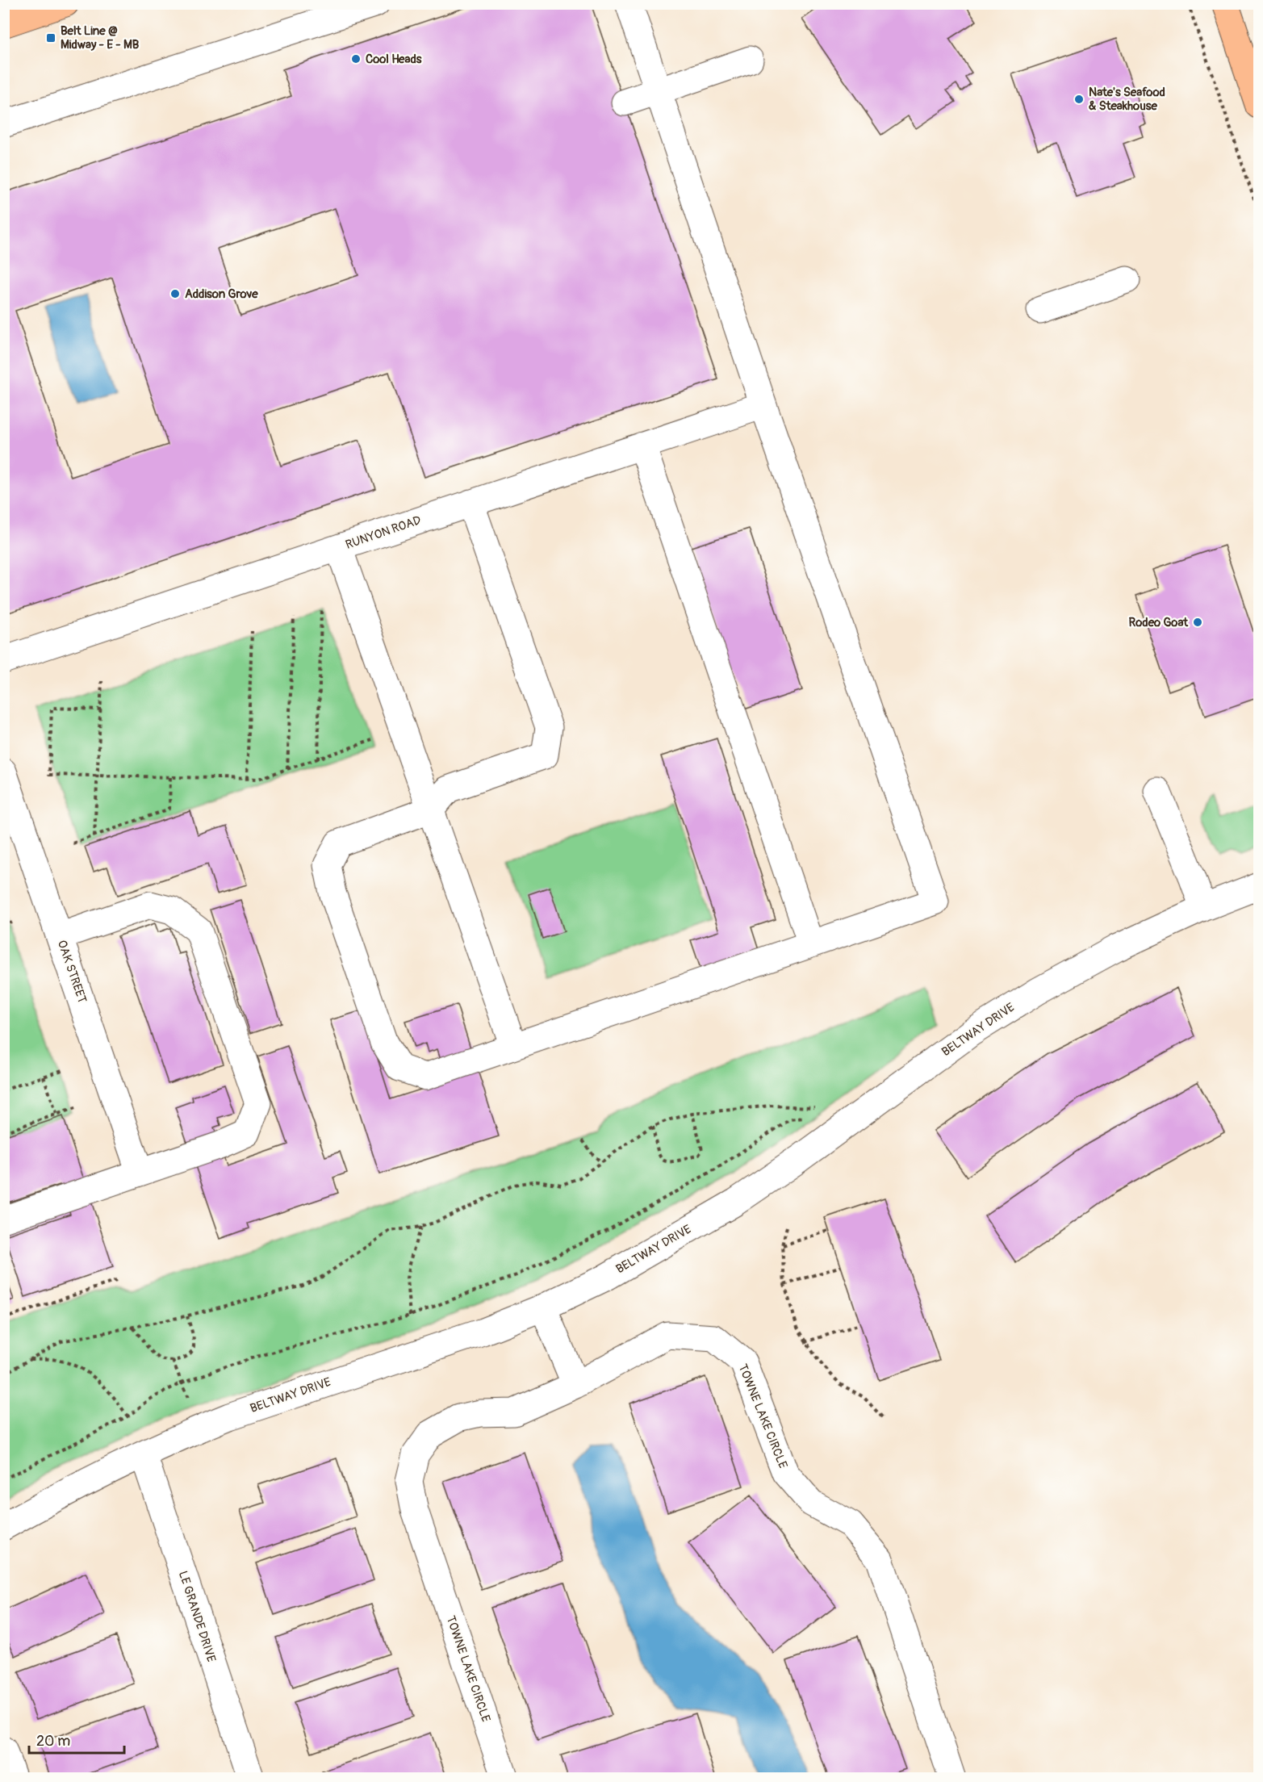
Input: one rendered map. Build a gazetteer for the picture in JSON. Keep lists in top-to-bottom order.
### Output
{
  "streets": {
    "street": [
      "RUNYON ROAD",
      "OAK STREET",
      "BELTWAY DRIVE",
      "TOWNE LAKE CIRCLE",
      "LE GRANDE DRIVE"
    ]
  },
  "crossings": [
    ["BELTWAY DRIVE", "LE GRANDE DRIVE"]
  ],
  "places": {
    "transit": ["Belt Line @ Midway - E - MB"],
    "other": [
      "Cool Heads",
      "Nate's Seafood & Steakhouse",
      "Addison Grove",
      "Rodeo Goat"
    ]
  },
  "scale_bar": "20 m"
}
